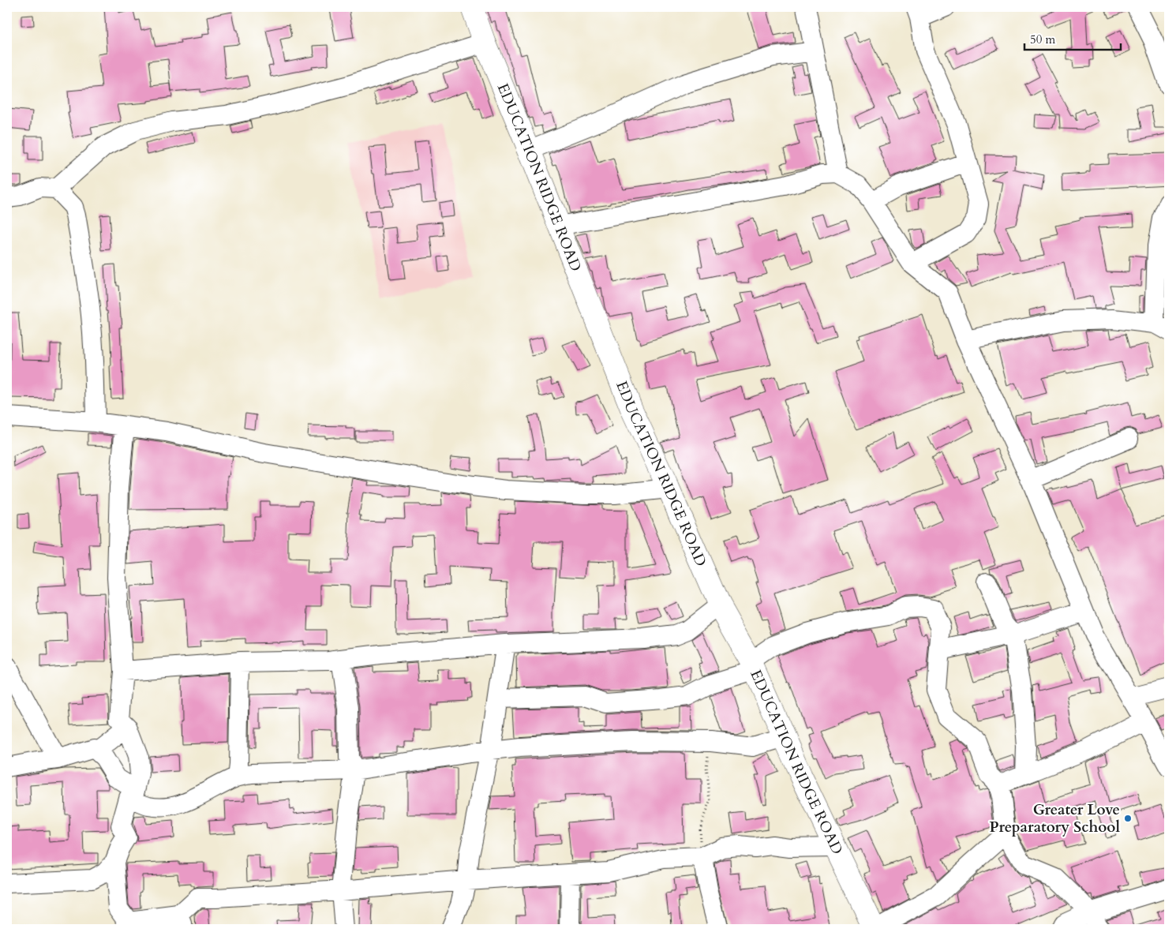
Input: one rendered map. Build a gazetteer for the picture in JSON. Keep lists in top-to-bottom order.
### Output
{
  "streets": {
    "main road": ["EDUCATION RIDGE ROAD"]
  },
  "places": ["Greater Love Preparatory School"],
  "scale_bar": "50 m"
}
